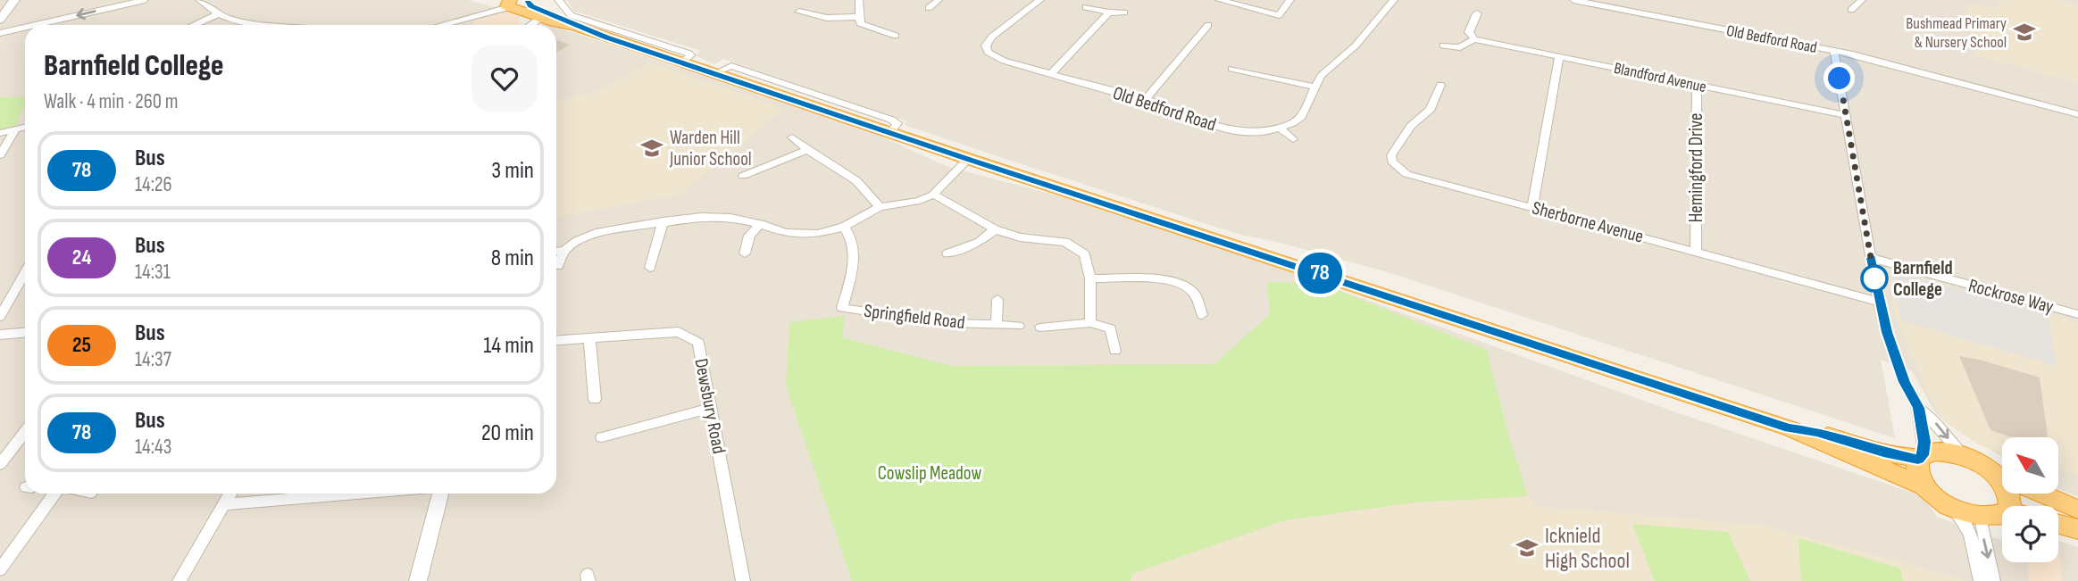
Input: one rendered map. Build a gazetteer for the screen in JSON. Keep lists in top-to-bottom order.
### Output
{
  "streets": {
    "street": [
      "Old Bedford Road",
      "Blandford Avenue",
      "Hemingford Drive",
      "Sherborne Avenue",
      "Rockrose Way",
      "Springfield Road",
      "Dewsbury Road"
    ]
  },
  "crossings": [
    ["Blandford Avenue", "Hemingford Drive"],
    ["Hemingford Drive", "Sherborne Avenue"]
  ],
  "parks": ["Cowslip Meadow"],
  "places": {
    "school or university": ["Bushmead Primary & Nursery School", "Warden Hill Junior School", "Icknield High School"],
    "other": ["Barnfield College"]
  },
  "lines": ["bus line 78"],
  "north": "top left",
  "page": {
    "on_map": "78",
    "heading": ["Barnfield College", "Walk · 4 min · 260 m"],
    "list": [
      {
        "mark": "78",
        "name": "Bus",
        "note": "14:26",
        "value": "3 min"
      },
      {
        "mark": "24",
        "name": "Bus",
        "note": "14:31",
        "value": "8 min"
      },
      {
        "mark": "25",
        "name": "Bus",
        "note": "14:37",
        "value": "14 min"
      },
      {
        "mark": "78",
        "name": "Bus",
        "note": "14:43",
        "value": "20 min"
      }
    ]
  }
}
